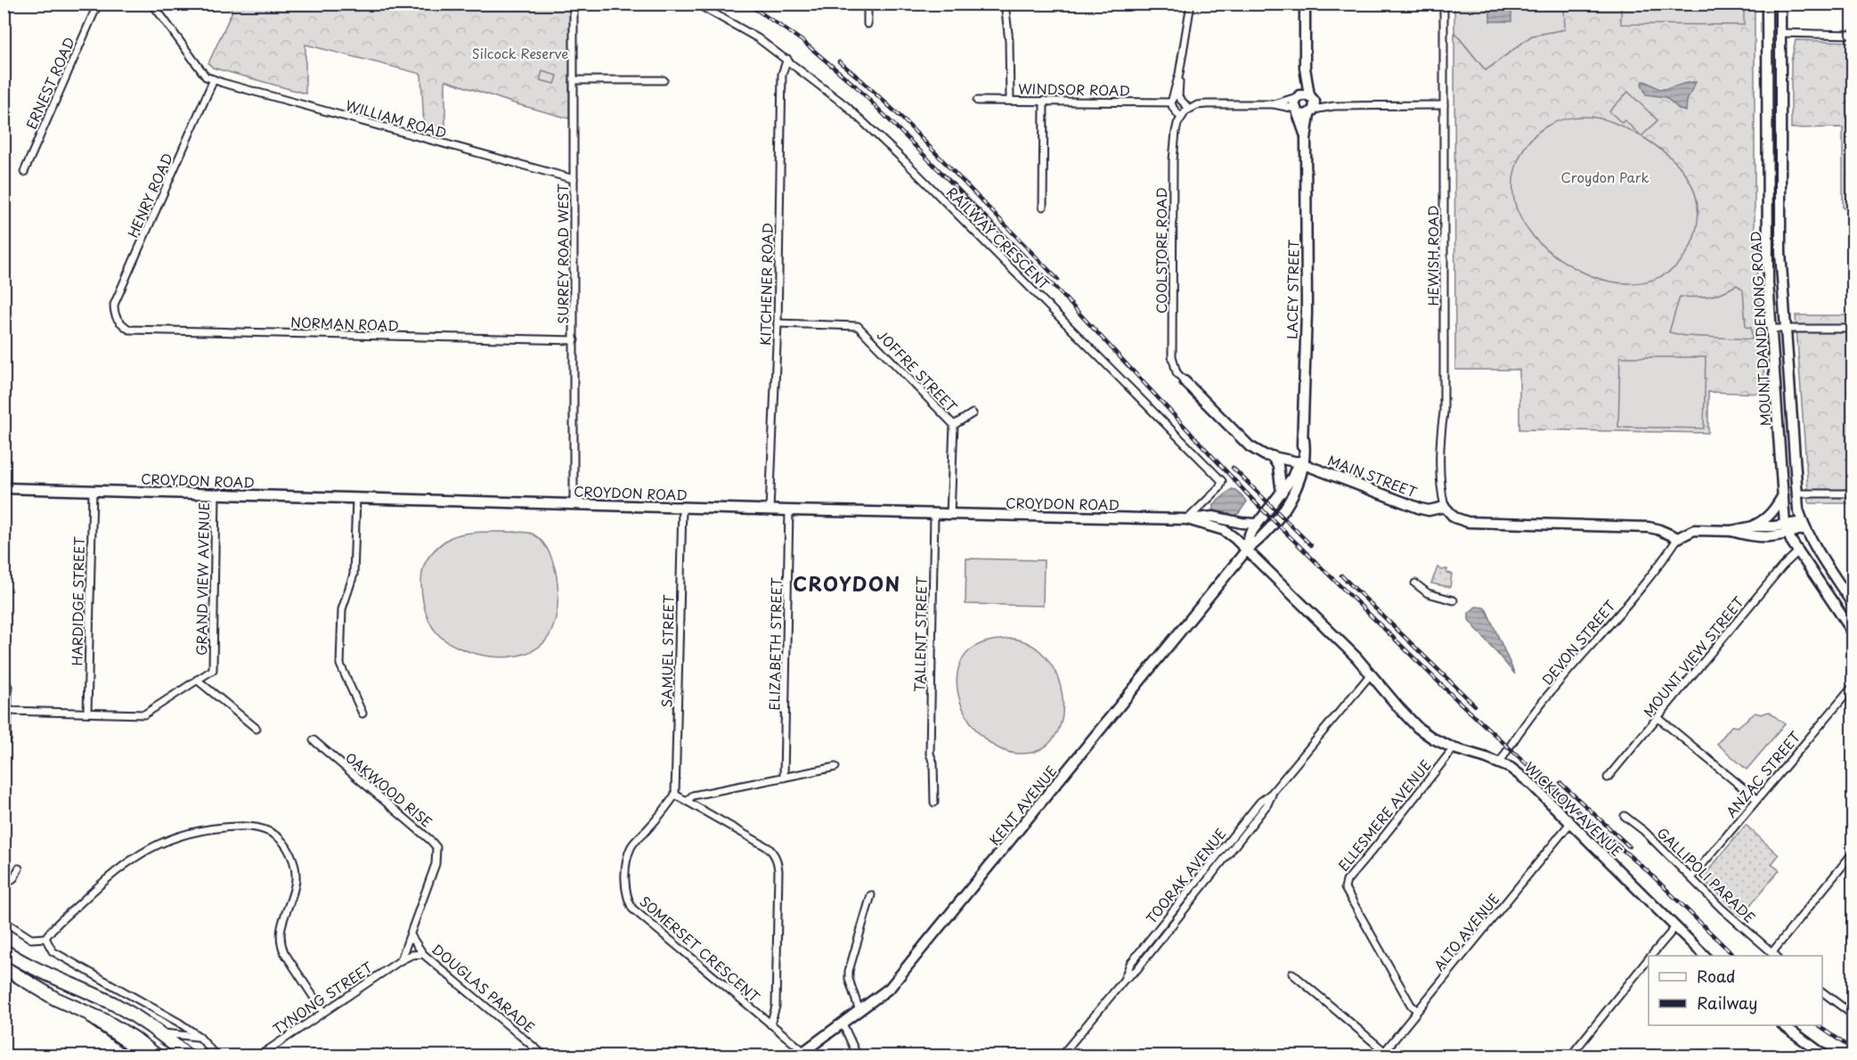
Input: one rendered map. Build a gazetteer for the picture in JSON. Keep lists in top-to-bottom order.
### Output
{
  "streets": {
    "main road": [
      "LACEY STREET",
      "MOUNT DANDENONG ROAD",
      "MAIN STREET",
      "CROYDON ROAD",
      "KENT AVENUE",
      "WICKLOW AVENUE"
    ],
    "street": [
      "ERNEST ROAD",
      "WINDSOR ROAD",
      "WILLIAM ROAD",
      "HENRY ROAD",
      "RAILWAY CRESCENT",
      "COOLSTORE ROAD",
      "SURREY ROAD WEST",
      "HEWISH ROAD",
      "KITCHENER ROAD",
      "NORMAN ROAD",
      "JOFFRE STREET",
      "GRAND VIEW AVENUE",
      "HARDIDGE STREET",
      "TALLENT STREET",
      "DEVON STREET",
      "ELIZABETH STREET",
      "SAMUEL STREET",
      "MOUNT VIEW STREET",
      "ANZAC STREET",
      "OAKWOOD RISE",
      "ELLESMERE AVENUE",
      "GALLIPOLI PARADE",
      "TOORAK AVENUE",
      "ALTO AVENUE",
      "SOMERSET CRESCENT",
      "DOUGLAS PARADE",
      "TYNONG STREET"
    ]
  },
  "crossings": [
    ["WILLIAM ROAD", "HENRY ROAD"],
    ["WILLIAM ROAD", "SURREY ROAD WEST"],
    ["HENRY ROAD", "NORMAN ROAD"],
    ["RAILWAY CRESCENT", "KITCHENER ROAD"],
    ["RAILWAY CRESCENT", "CROYDON ROAD"],
    ["COOLSTORE ROAD", "MAIN STREET"],
    ["SURREY ROAD WEST", "NORMAN ROAD"],
    ["SURREY ROAD WEST", "CROYDON ROAD"],
    ["HEWISH ROAD", "MAIN STREET"],
    ["KITCHENER ROAD", "JOFFRE STREET"],
    ["KITCHENER ROAD", "CROYDON ROAD"],
    ["LACEY STREET", "MAIN STREET"],
    ["LACEY STREET", "KENT AVENUE"],
    ["MOUNT DANDENONG ROAD", "MOUNT VIEW STREET"],
    ["JOFFRE STREET", "CROYDON ROAD"],
    ["MAIN STREET", "KENT AVENUE"],
    ["CROYDON ROAD", "GRAND VIEW AVENUE"],
    ["CROYDON ROAD", "HARDIDGE STREET"],
    ["CROYDON ROAD", "TALLENT STREET"],
    ["CROYDON ROAD", "ELIZABETH STREET"],
    ["CROYDON ROAD", "SAMUEL STREET"],
    ["CROYDON ROAD", "KENT AVENUE"],
    ["CROYDON ROAD", "WICKLOW AVENUE"],
    ["GRAND VIEW AVENUE", "HARDIDGE STREET"],
    ["DEVON STREET", "WICKLOW AVENUE"],
    ["SAMUEL STREET", "SOMERSET CRESCENT"],
    ["ANZAC STREET", "GALLIPOLI PARADE"],
    ["OAKWOOD RISE", "DOUGLAS PARADE"],
    ["KENT AVENUE", "WICKLOW AVENUE"],
    ["KENT AVENUE", "SOMERSET CRESCENT"],
    ["WICKLOW AVENUE", "ELLESMERE AVENUE"],
    ["WICKLOW AVENUE", "TOORAK AVENUE"],
    ["WICKLOW AVENUE", "ALTO AVENUE"],
    ["ELLESMERE AVENUE", "ALTO AVENUE"],
    ["DOUGLAS PARADE", "TYNONG STREET"]
  ],
  "districts": ["CROYDON"],
  "parks": ["Silcock Reserve", "Croydon Park"],
  "legend": ["Road", "Railway"]
}
